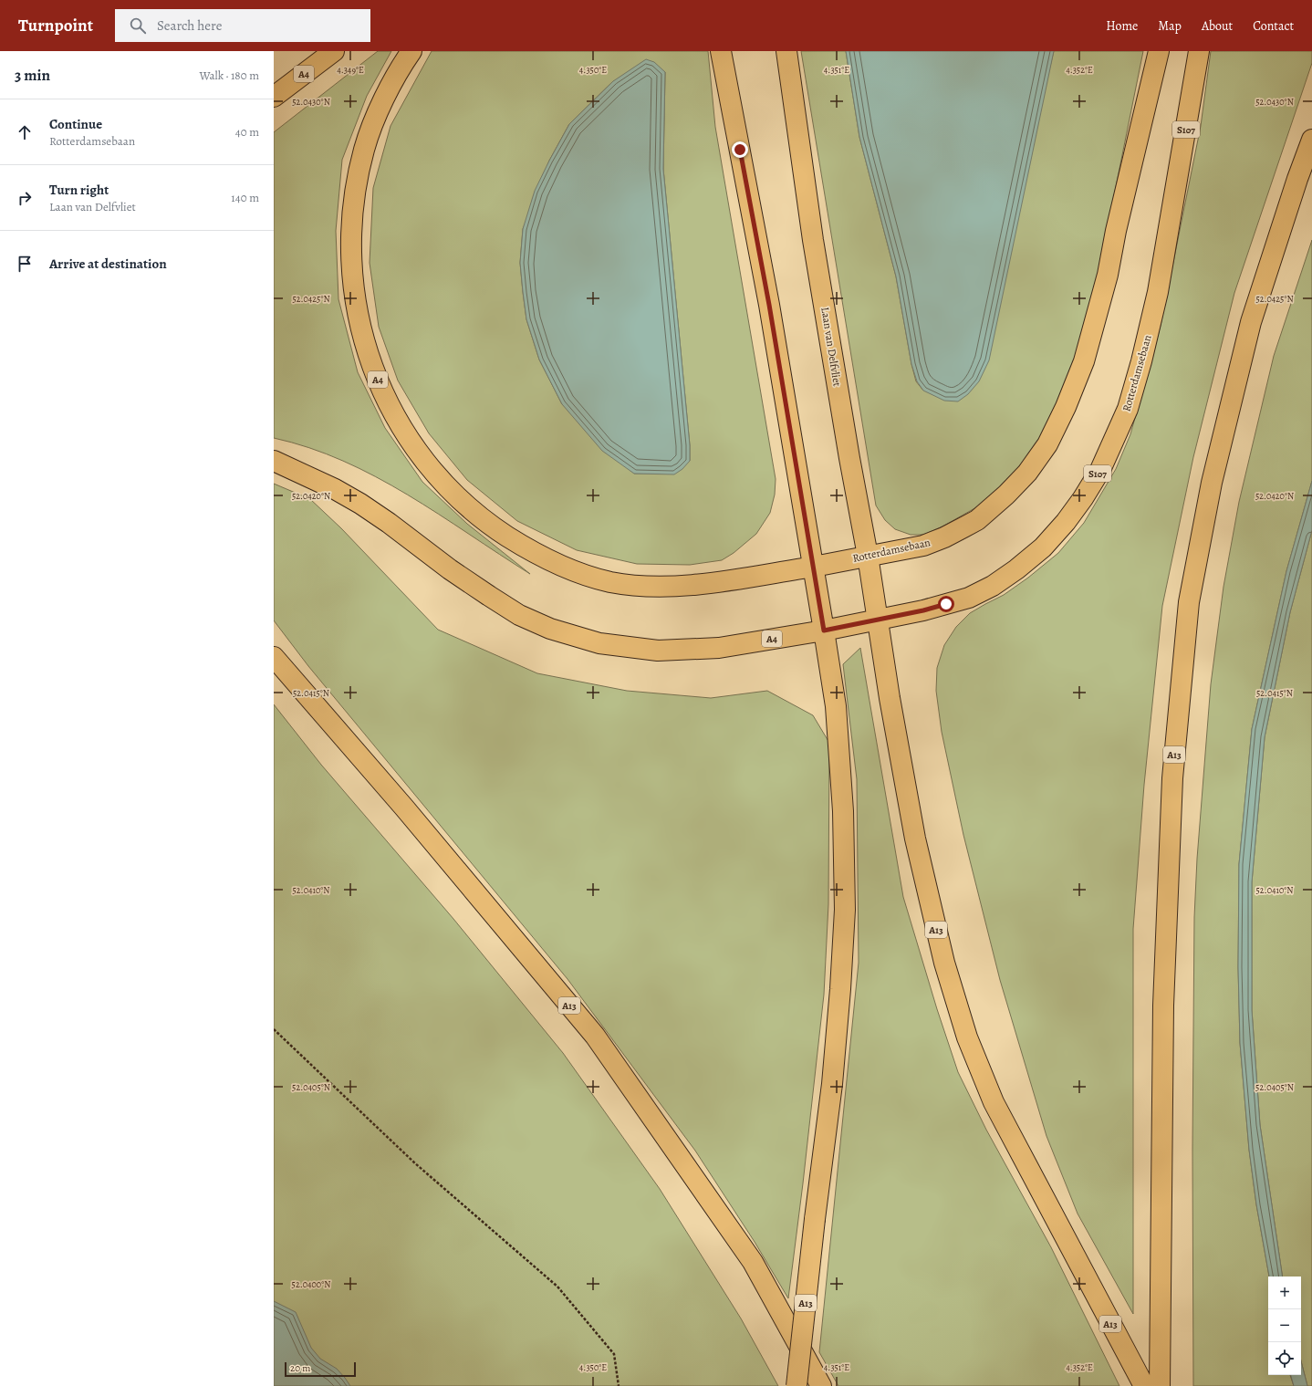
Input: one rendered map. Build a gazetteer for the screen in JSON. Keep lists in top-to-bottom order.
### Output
{
  "streets": {
    "main road": [
      "A4",
      "S107",
      "Laan van Delfvliet",
      "Rotterdamsebaan",
      "A13"
    ]
  },
  "crossings": [
    ["A4", "Rotterdamsebaan"],
    ["A4", "A13"],
    ["Laan van Delfvliet", "Rotterdamsebaan"],
    ["Laan van Delfvliet", "A13"],
    ["Rotterdamsebaan", "A13"]
  ],
  "scale_bar": "20 m",
  "page": {
    "header": "Turnpoint",
    "search": "Search here",
    "nav": [
      "Home",
      "Map",
      "About",
      "Contact"
    ],
    "heading": ["3 min", "Walk · 180 m"],
    "list": [
      ["Continue", "Rotterdamsebaan", "40 m"],
      ["Turn right", "Laan van Delfvliet", "140 m"],
      "Arrive at destination"
    ],
    "map_buttons": ["+", "−"],
    "scale": "20 m"
  },
  "coordinates": [
    "4.349°E",
    "4.350°E",
    "4.351°E",
    "4.352°E",
    "52.0430°N",
    "52.0425°N",
    "52.0420°N",
    "52.0415°N",
    "52.0410°N",
    "52.0405°N",
    "52.0400°N"
  ]
}
